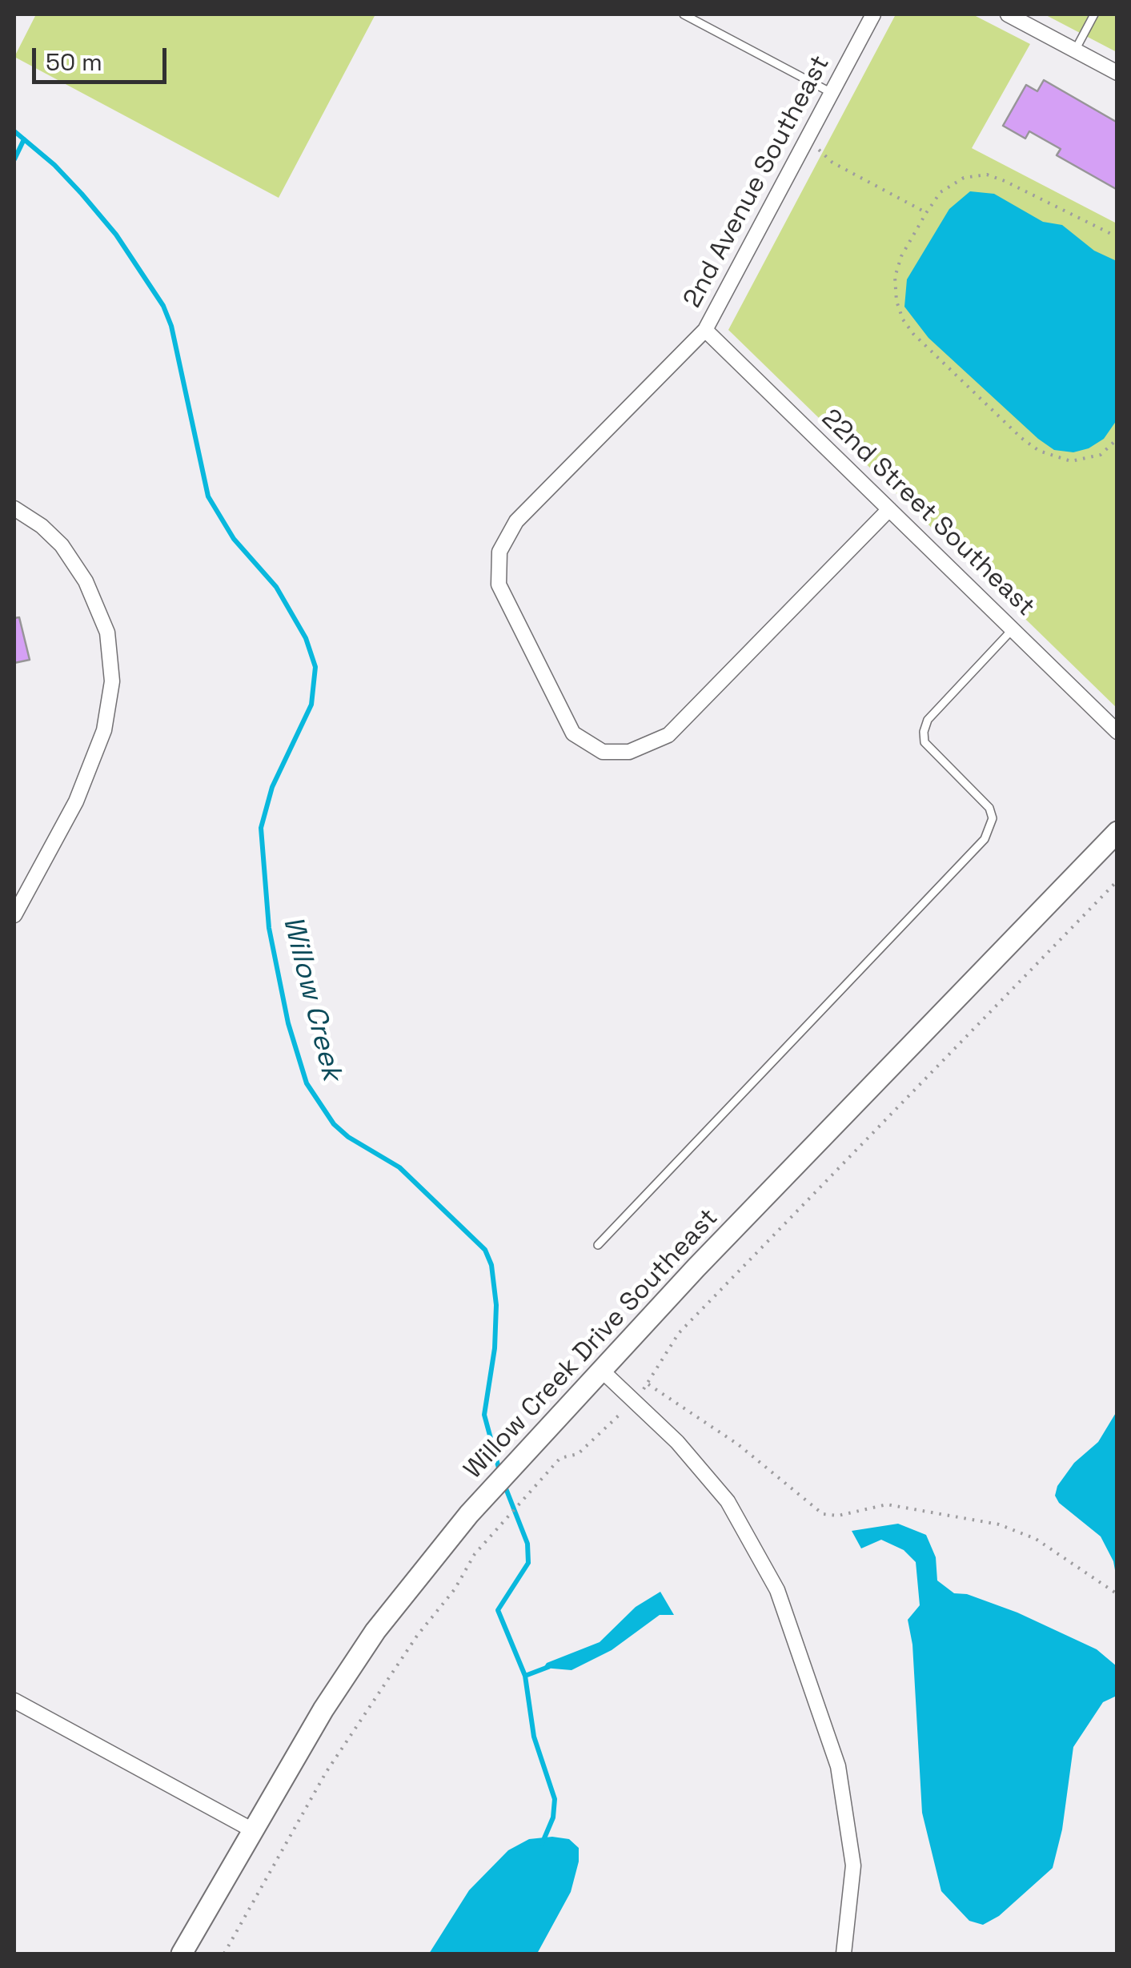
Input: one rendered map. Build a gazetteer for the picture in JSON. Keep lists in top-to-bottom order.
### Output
{
  "streets": {
    "main road": ["Willow Creek Drive Southeast"],
    "street": ["2nd Avenue Southeast", "22nd Street Southeast"]
  },
  "crossings": [
    ["2nd Avenue Southeast", "22nd Street Southeast"]
  ],
  "water": ["Willow Creek"],
  "scale_bar": "50 m"
}
